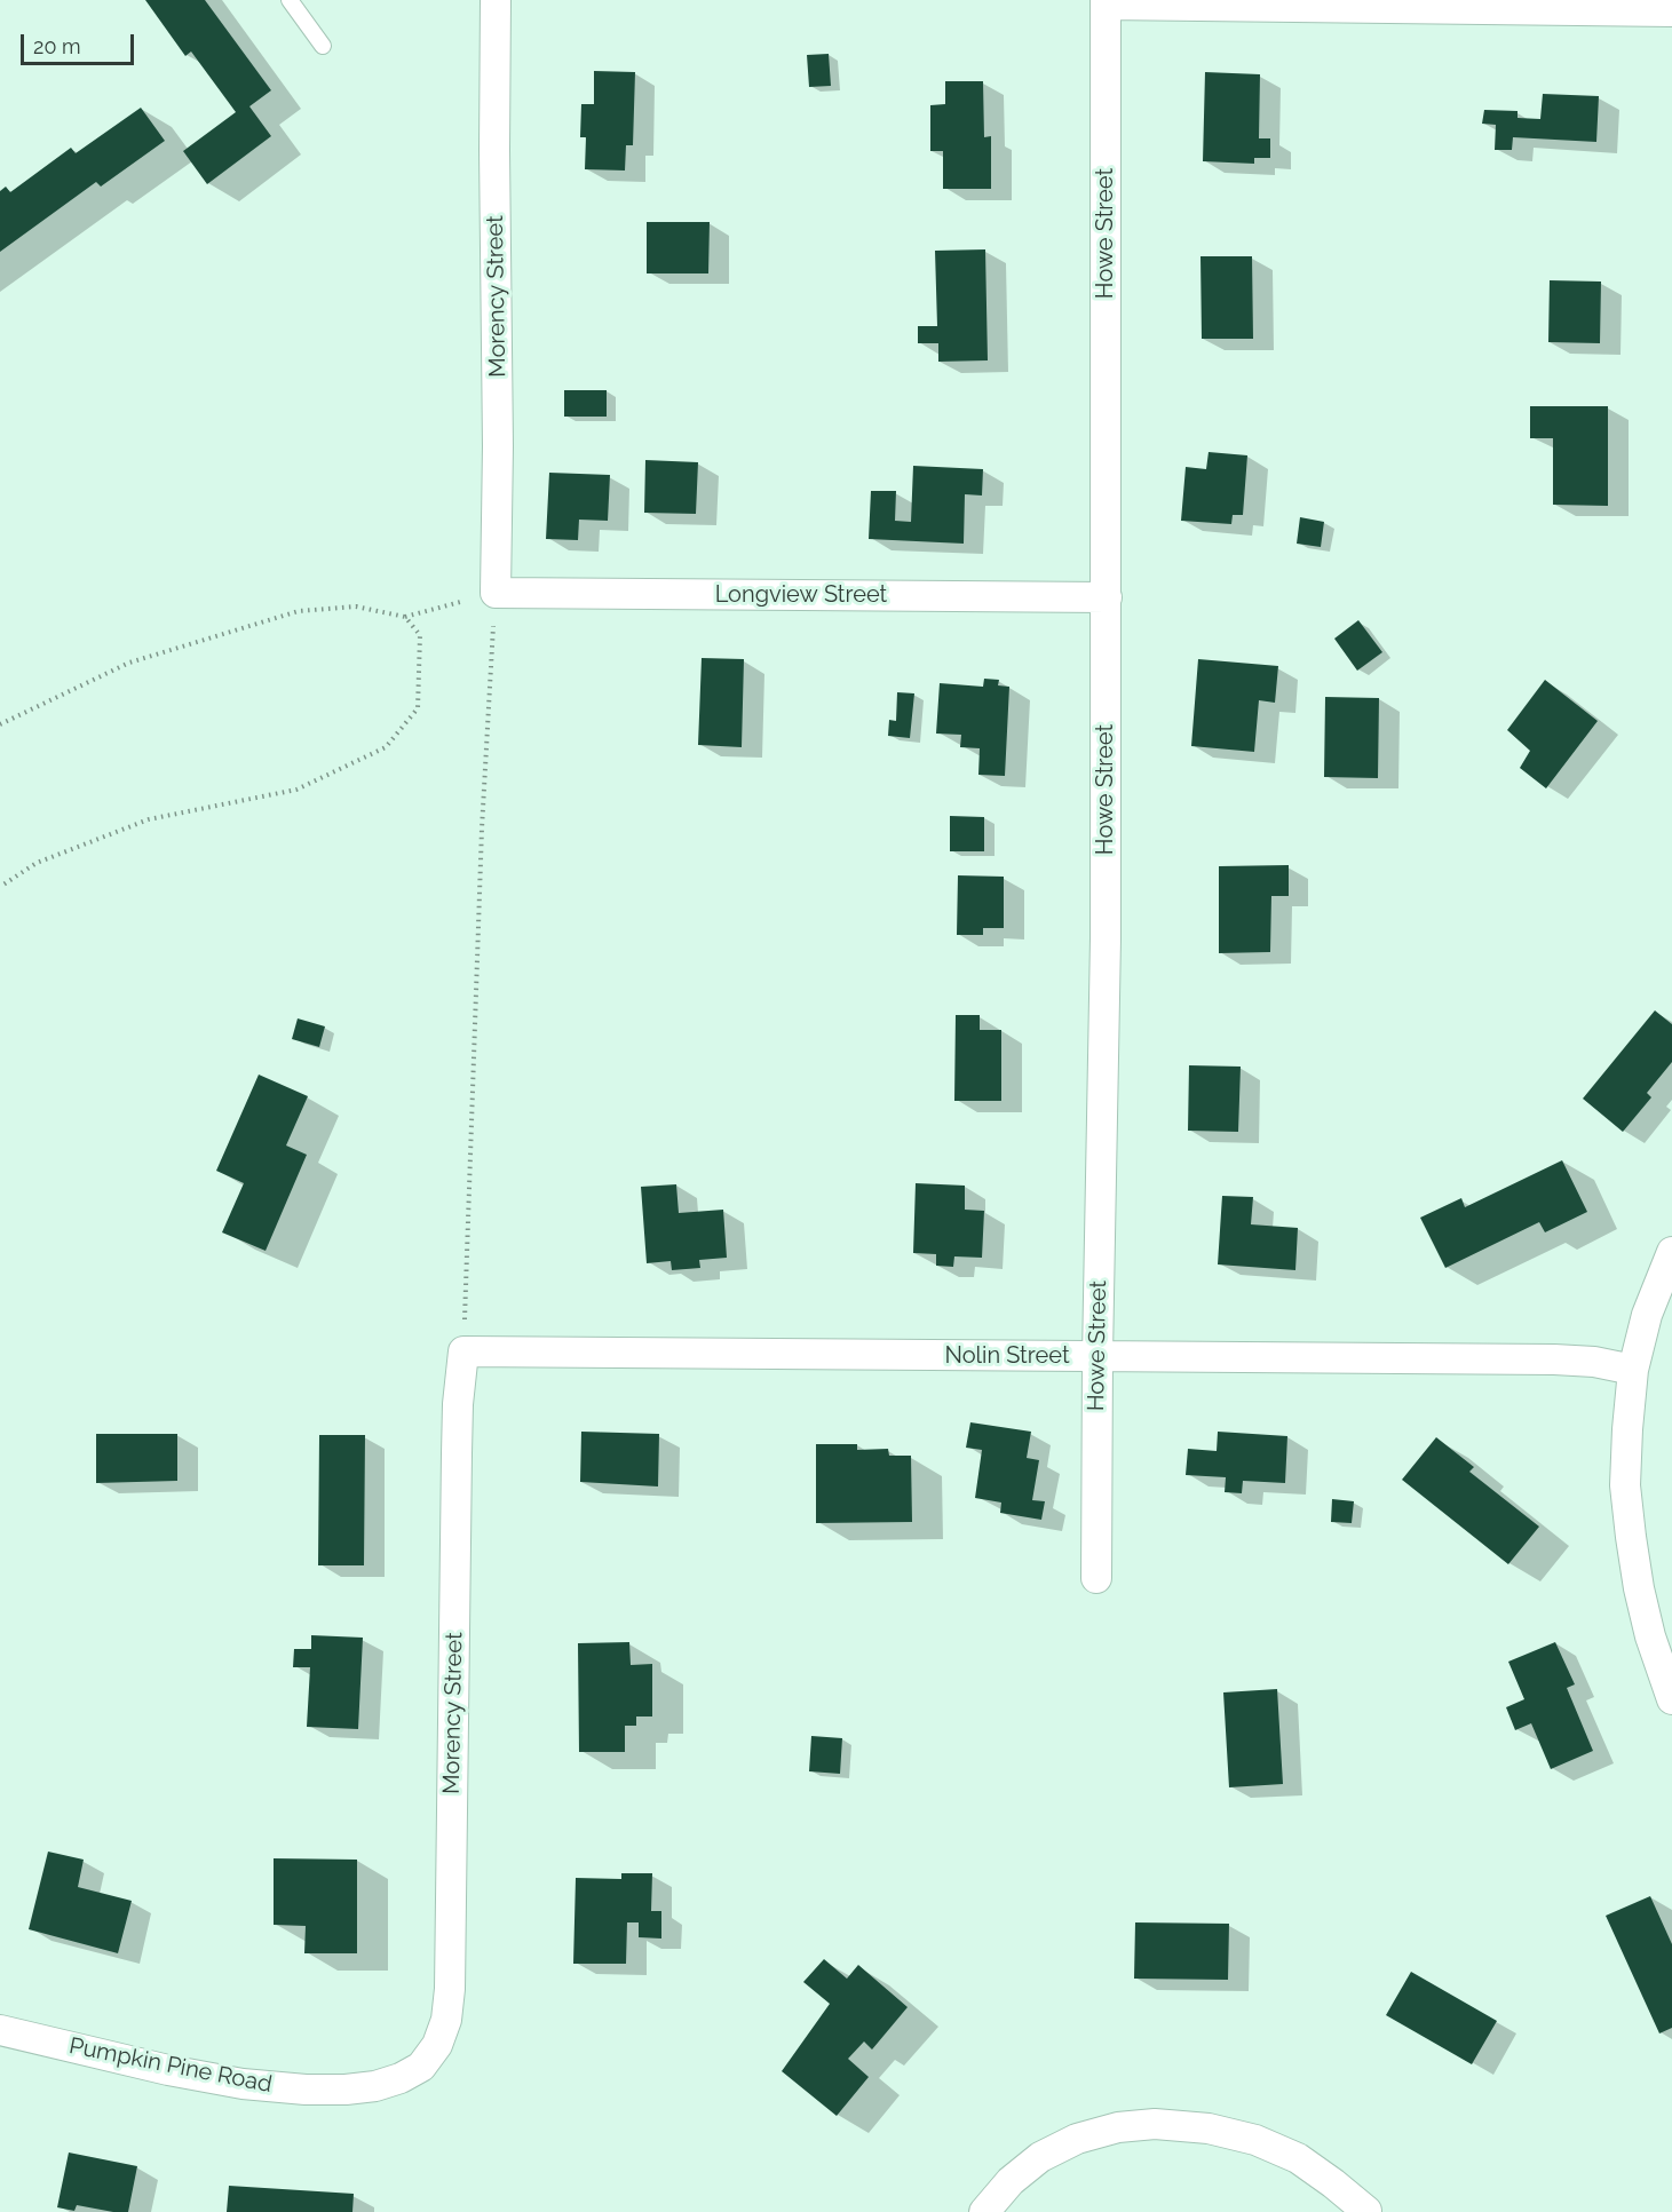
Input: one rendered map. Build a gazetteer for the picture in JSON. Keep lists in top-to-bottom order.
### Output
{
  "streets": {
    "street": [
      "Howe Street",
      "Morency Street",
      "Longview Street",
      "Nolin Street",
      "Pumpkin Pine Road"
    ]
  },
  "crossings": [
    ["Howe Street", "Longview Street"],
    ["Howe Street", "Nolin Street"],
    ["Morency Street", "Longview Street"],
    ["Morency Street", "Nolin Street"],
    ["Morency Street", "Pumpkin Pine Road"]
  ],
  "scale_bar": "20 m"
}
